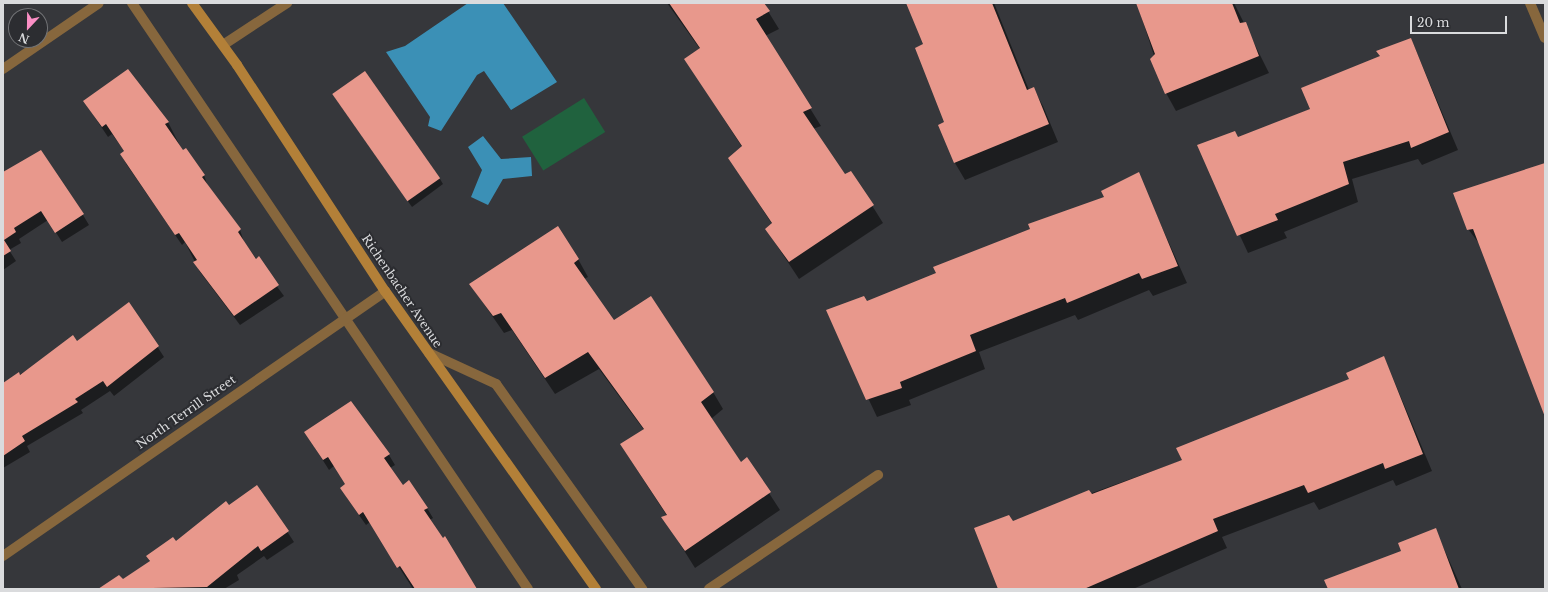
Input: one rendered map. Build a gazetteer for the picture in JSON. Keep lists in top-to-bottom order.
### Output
{
  "streets": {
    "street": ["Richenbacher Avenue", "North Terrill Street"]
  },
  "crossings": [
    ["Richenbacher Avenue", "North Terrill Street"]
  ],
  "scale_bar": "20 m",
  "north": "bottom"
}
